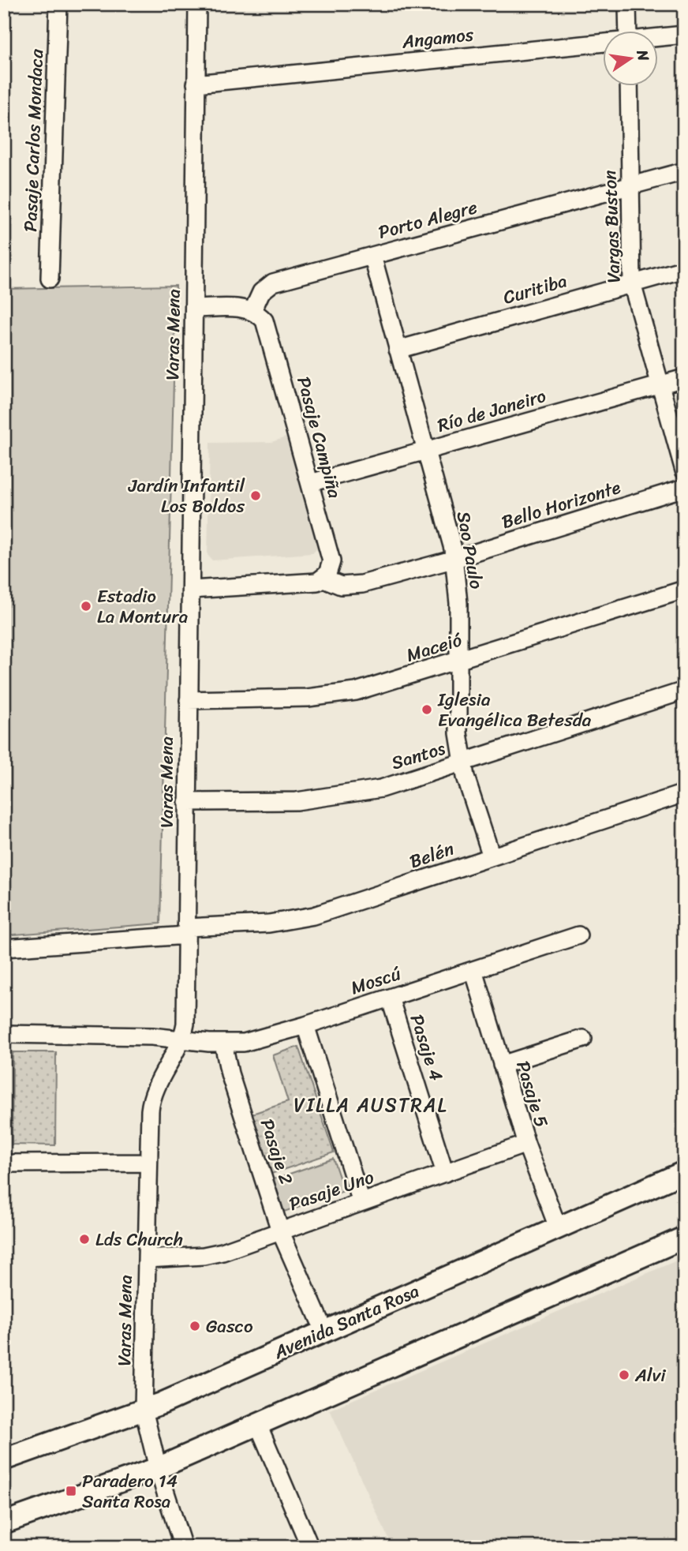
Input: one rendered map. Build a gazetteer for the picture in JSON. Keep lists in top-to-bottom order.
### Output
{
  "streets": {
    "main road": ["Avenida Santa Rosa"],
    "street": [
      "Angamos",
      "Pasaje Carlos Mondaca",
      "Porto Alegre",
      "Vargas Buston",
      "Curitiba",
      "Varas Mena",
      "Río de Janeiro",
      "Pasaje Campiña",
      "Bello Horizonte",
      "Sao Paulo",
      "Maceió",
      "Santos",
      "Belén",
      "Moscú",
      "Pasaje 4",
      "Pasaje 5",
      "Pasaje 2",
      "Pasaje Uno"
    ]
  },
  "crossings": [
    ["Angamos", "Varas Mena"],
    ["Porto Alegre", "Vargas Buston"],
    ["Porto Alegre", "Pasaje Campiña"],
    ["Porto Alegre", "Sao Paulo"],
    ["Vargas Buston", "Curitiba"],
    ["Vargas Buston", "Río de Janeiro"],
    ["Curitiba", "Sao Paulo"],
    ["Varas Mena", "Bello Horizonte"],
    ["Varas Mena", "Maceió"],
    ["Varas Mena", "Santos"],
    ["Varas Mena", "Belén"],
    ["Varas Mena", "Moscú"],
    ["Varas Mena", "Pasaje Uno"],
    ["Varas Mena", "Avenida Santa Rosa"],
    ["Río de Janeiro", "Pasaje Campiña"],
    ["Río de Janeiro", "Sao Paulo"],
    ["Pasaje Campiña", "Bello Horizonte"],
    ["Bello Horizonte", "Sao Paulo"],
    ["Sao Paulo", "Maceió"],
    ["Sao Paulo", "Santos"],
    ["Sao Paulo", "Belén"],
    ["Moscú", "Pasaje 4"],
    ["Moscú", "Pasaje 5"],
    ["Moscú", "Pasaje 2"],
    ["Pasaje 4", "Pasaje Uno"],
    ["Pasaje 5", "Pasaje Uno"],
    ["Pasaje 5", "Avenida Santa Rosa"],
    ["Pasaje 2", "Pasaje Uno"],
    ["Pasaje 2", "Avenida Santa Rosa"]
  ],
  "districts": ["VILLA AUSTRAL"],
  "places": {
    "other": [
      "Jardín Infantil Los Boldos",
      "Estadio La Montura",
      "Iglesia Evangélica Betesda",
      "Lds Church",
      "Gasco",
      "Alvi"
    ],
    "transit": ["Paradero 14 Santa Rosa"]
  },
  "north": "right"
}
